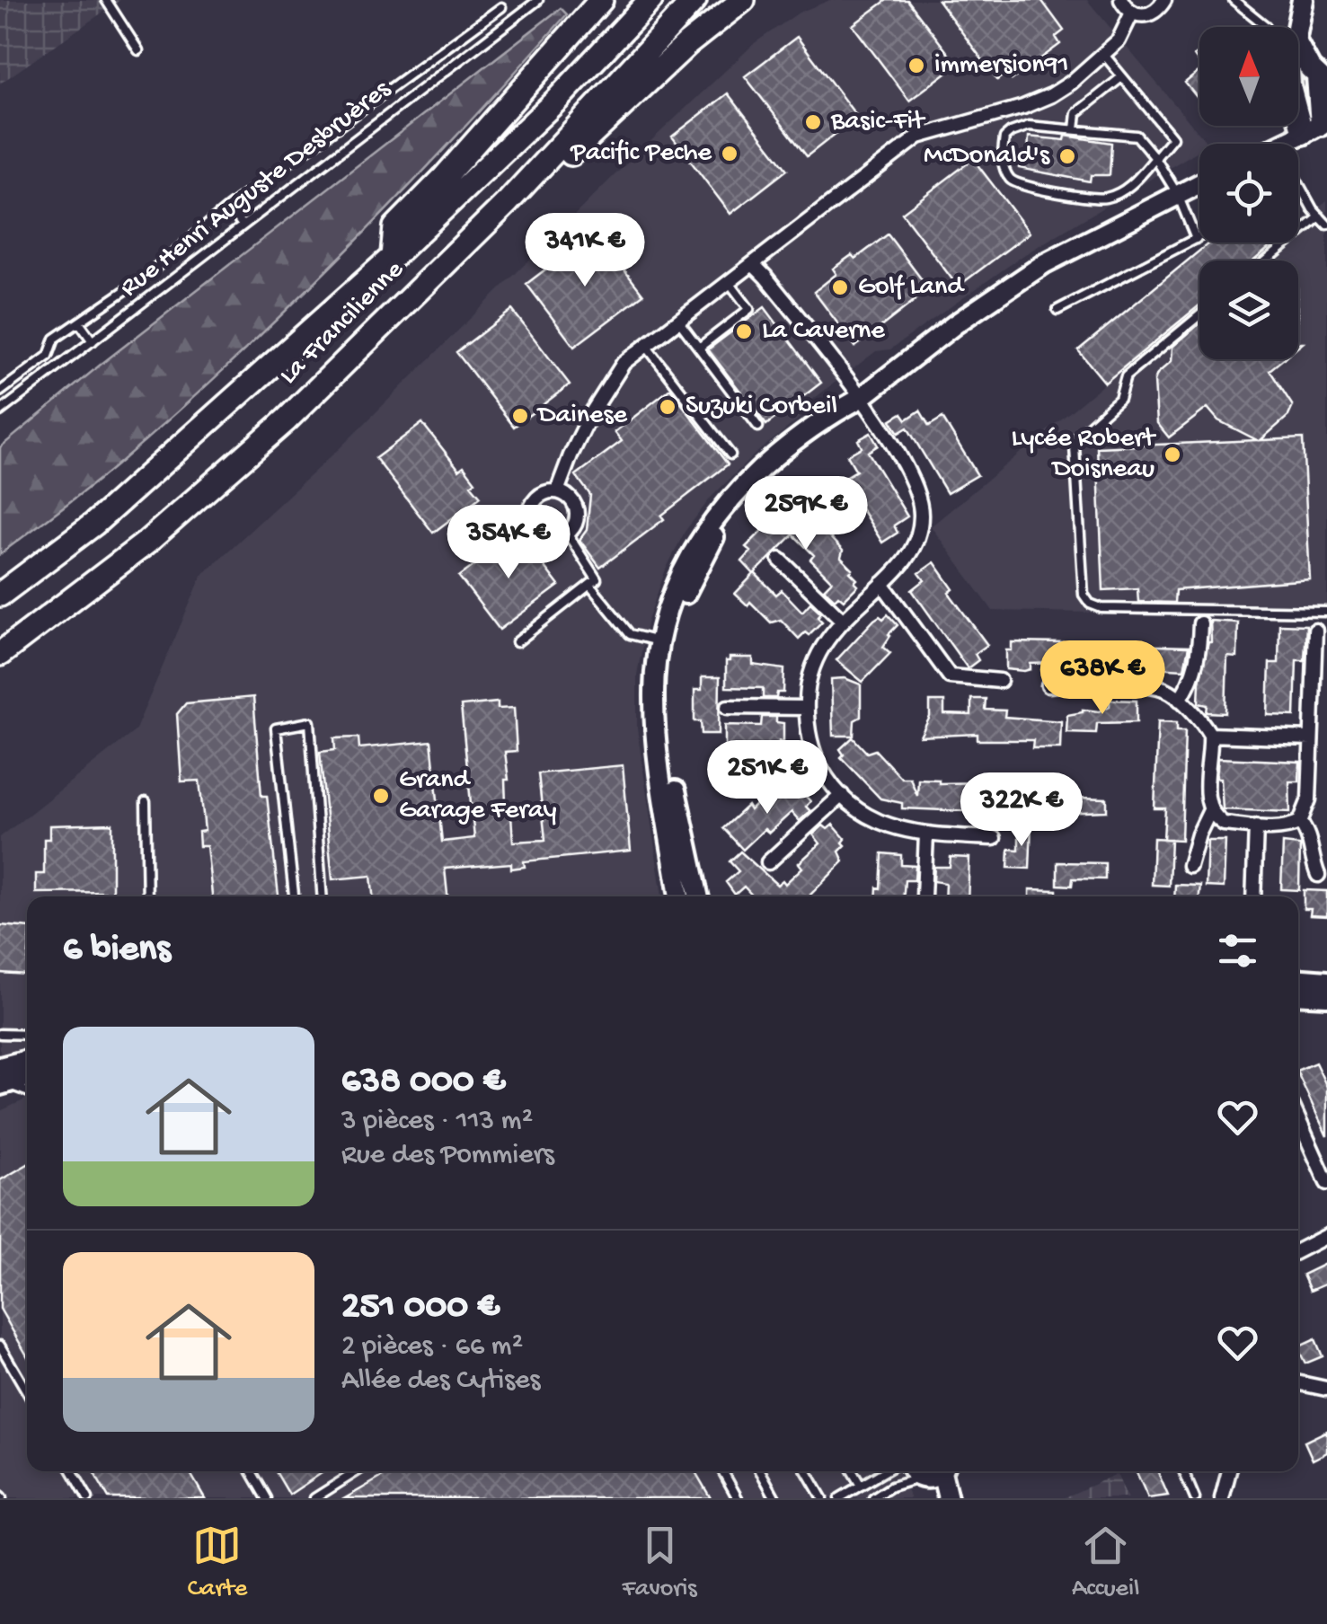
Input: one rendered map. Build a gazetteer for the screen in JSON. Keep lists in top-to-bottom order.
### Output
{
  "streets": {
    "highway": ["La Francilienne"],
    "lane": ["Rue Henri Auguste Desbruères"]
  },
  "places": [
    "immersion91",
    "Basic-Fit",
    "Pacific Peche",
    "McDonald's",
    "Golf Land",
    "La Caverne",
    "Suzuki Corbeil",
    "Dainese",
    "Lycée Robert Doisneau",
    "Grand Garage Feray"
  ],
  "north": "top",
  "page": {
    "price": [
      "341K €",
      "259K €",
      "354K €",
      "638K €",
      "251K €",
      "322K €"
    ],
    "heading": "6 biens",
    "list": [
      {
        "name": "638 000 €",
        "note": "3 pièces · 113 m² · Rue des Pommiers"
      },
      {
        "name": "251 000 €",
        "note": "2 pièces · 66 m² · Allée des Cytises"
      }
    ],
    "tabs": ["Carte", "Favoris", "Accueil"]
  }
}
